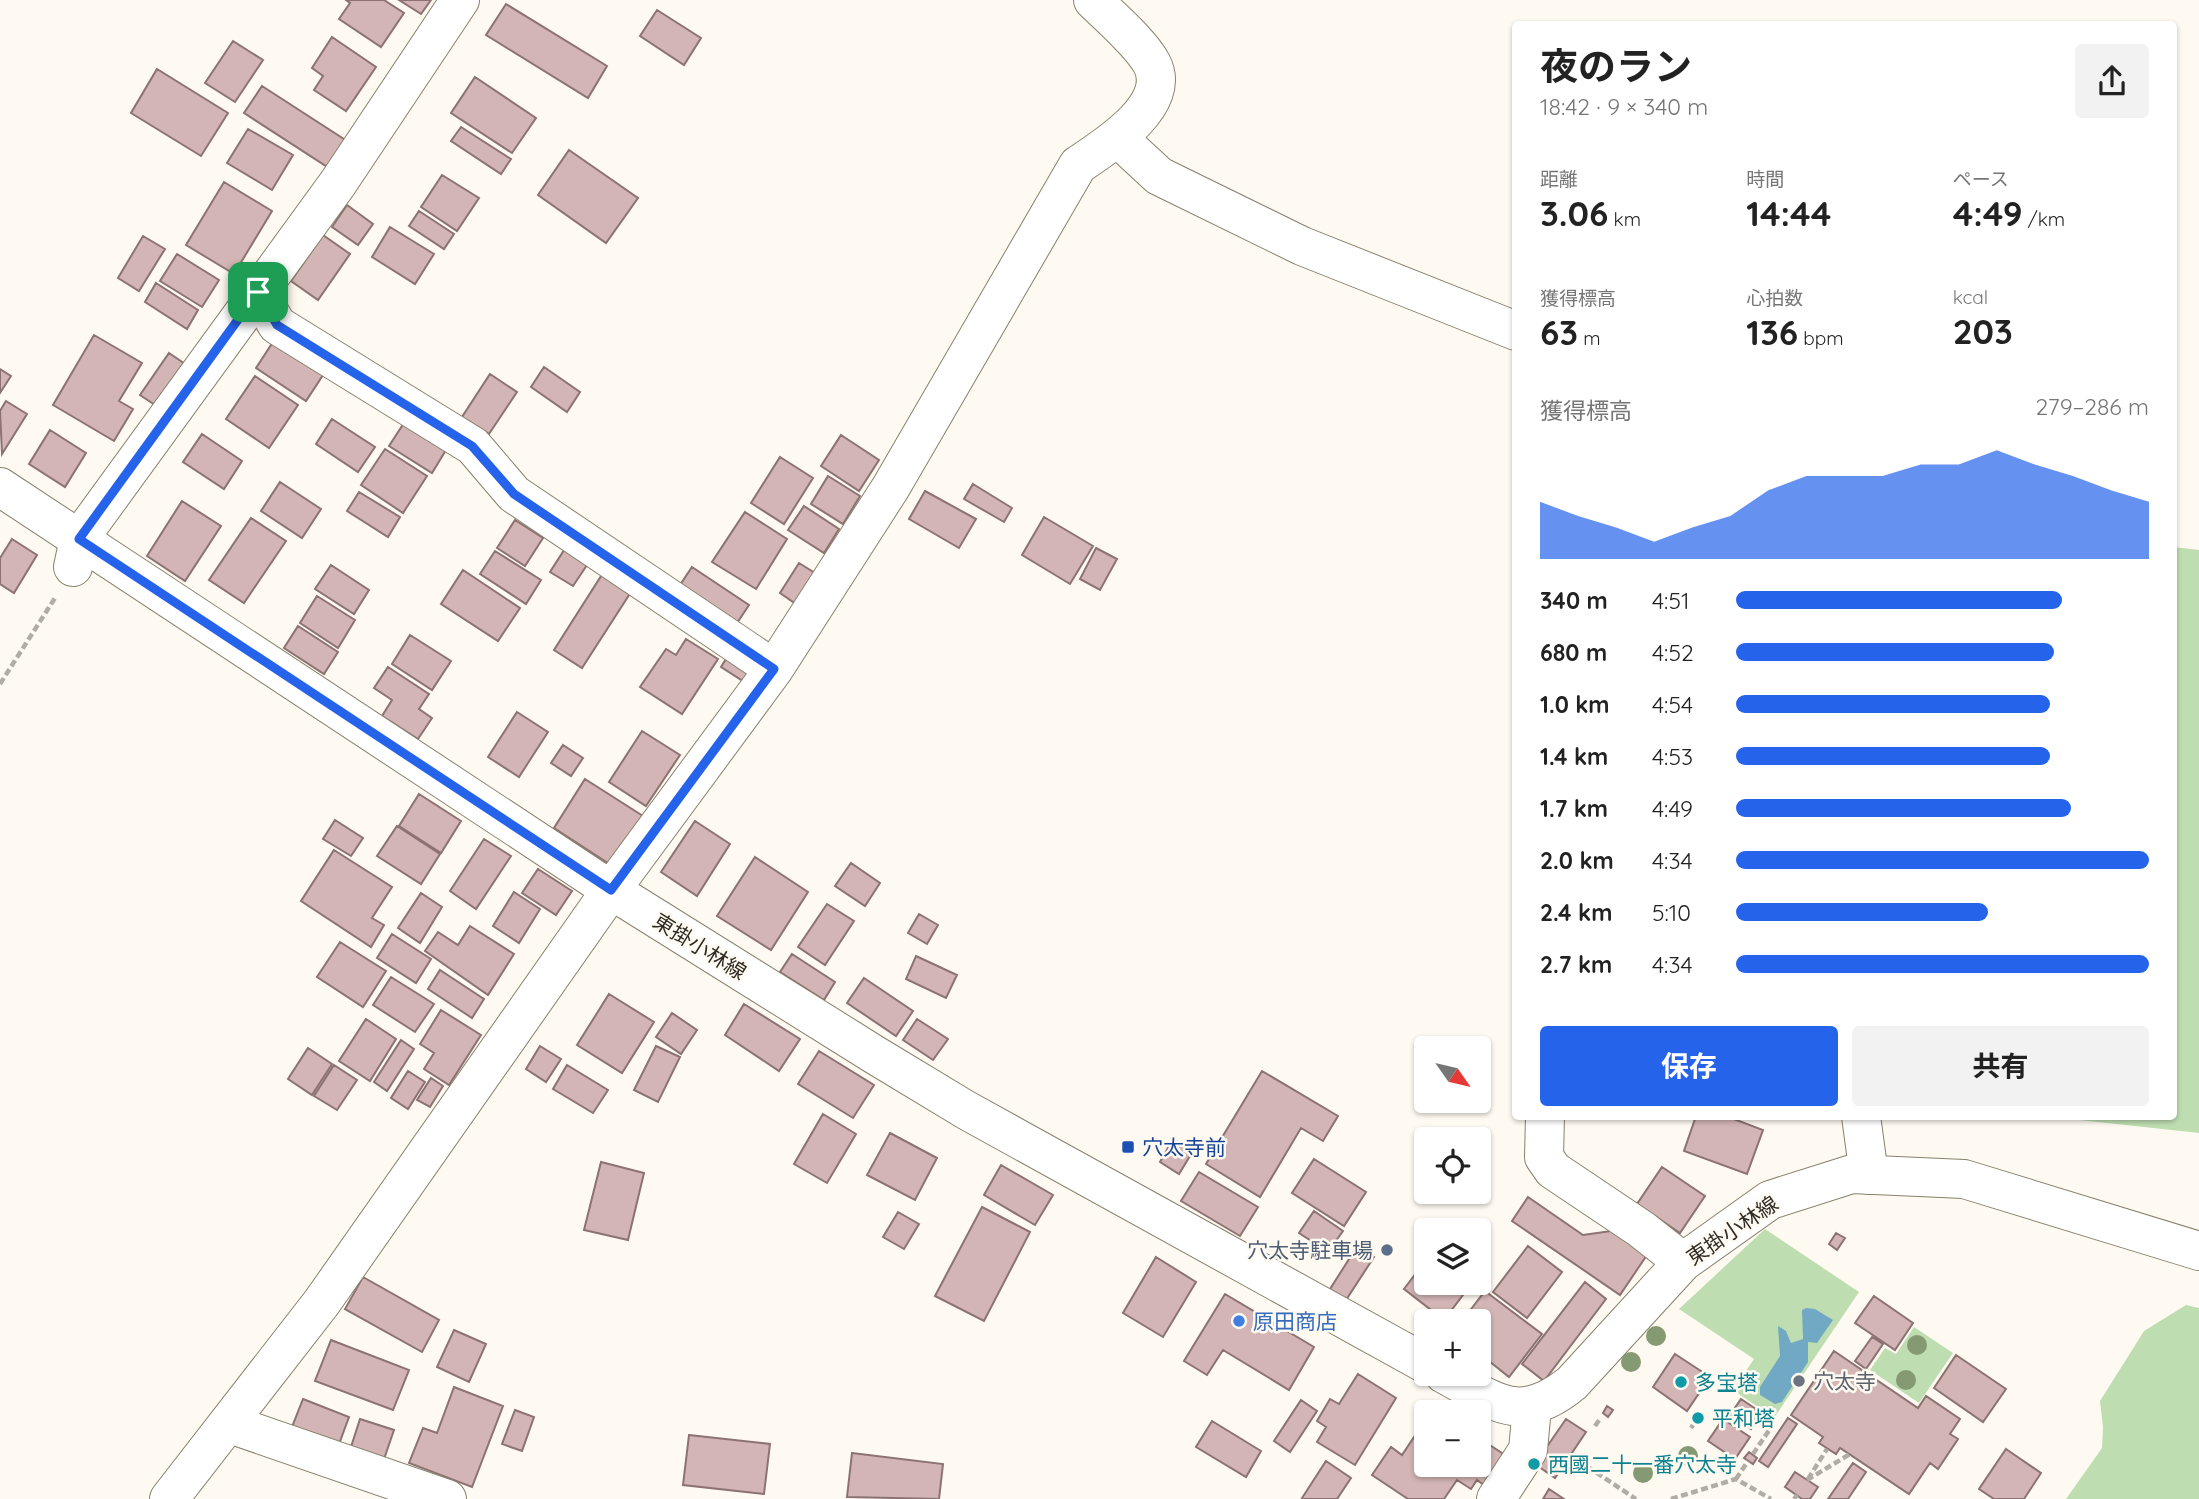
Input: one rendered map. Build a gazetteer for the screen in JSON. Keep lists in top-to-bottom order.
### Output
{
  "streets": {
    "street": ["東掛小林線"]
  },
  "places": {
    "transit": ["穴太寺前"],
    "other": [
      "穴太寺駐車場",
      "原田商店",
      "穴太寺",
      "多宝塔",
      "平和塔",
      "西國二十一番穴太寺"
    ]
  },
  "north": "bottom right",
  "page": {
    "heading": ["夜のラン", "18:42 · 9 × 340 m"],
    "stats": [
      ["距離", "3.06 km"],
      ["時間", "14:44"],
      ["ペース", "4:49 /km"],
      ["獲得標高", "63 m"],
      ["心拍数", "136 bpm"],
      ["kcal", "203"]
    ],
    "chart": ["獲得標高", "279–286 m"],
    "list": [
      {
        "name": "340 m",
        "note": "4:51"
      },
      {
        "name": "680 m",
        "note": "4:52"
      },
      {
        "name": "1.0 km",
        "note": "4:54"
      },
      {
        "name": "1.4 km",
        "note": "4:53"
      },
      {
        "name": "1.7 km",
        "note": "4:49"
      },
      {
        "name": "2.0 km",
        "note": "4:34"
      },
      {
        "name": "2.4 km",
        "note": "5:10"
      },
      {
        "name": "2.7 km",
        "note": "4:34"
      }
    ],
    "buttons": ["保存", "共有"],
    "map_buttons": ["+", "−"]
  }
}
